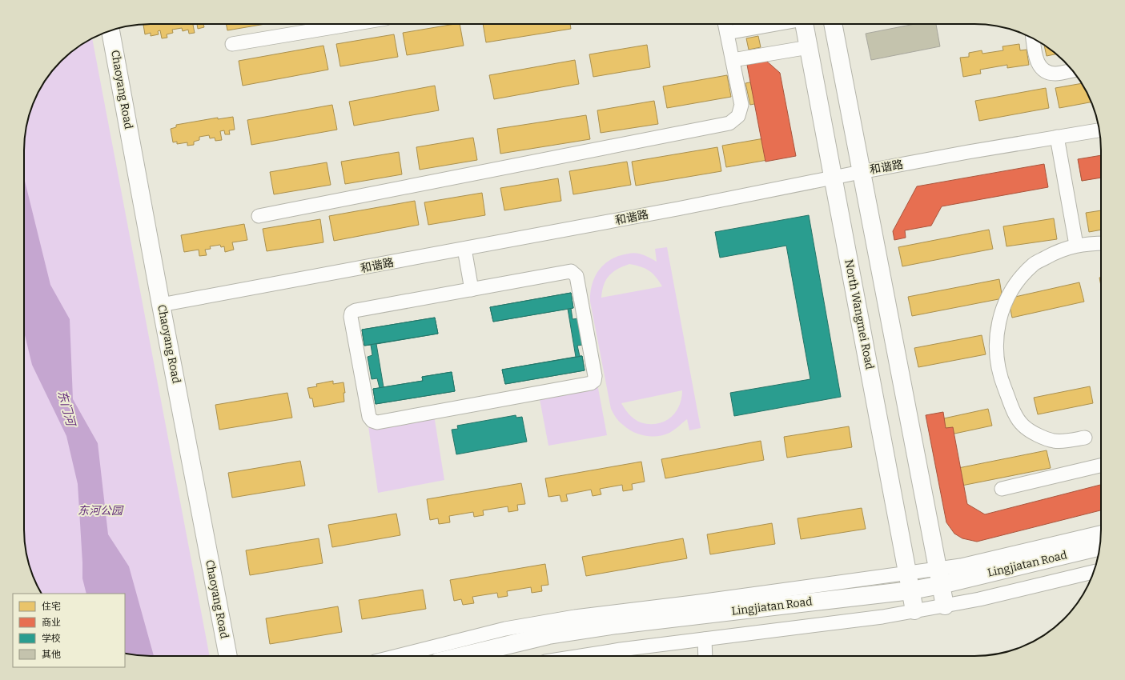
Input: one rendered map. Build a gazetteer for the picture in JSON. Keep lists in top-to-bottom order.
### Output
{
  "streets": {
    "main road": ["Chaoyang Road", "North Wangmei Road", "Lingjiatan Road"],
    "street": ["和谐路"]
  },
  "crossings": [
    ["Chaoyang Road", "和谐路"],
    ["和谐路", "North Wangmei Road"],
    ["North Wangmei Road", "Lingjiatan Road"]
  ],
  "water": ["东门河"],
  "parks": ["东河公园"],
  "legend": [
    "住宅",
    "商业",
    "学校",
    "其他"
  ]
}
